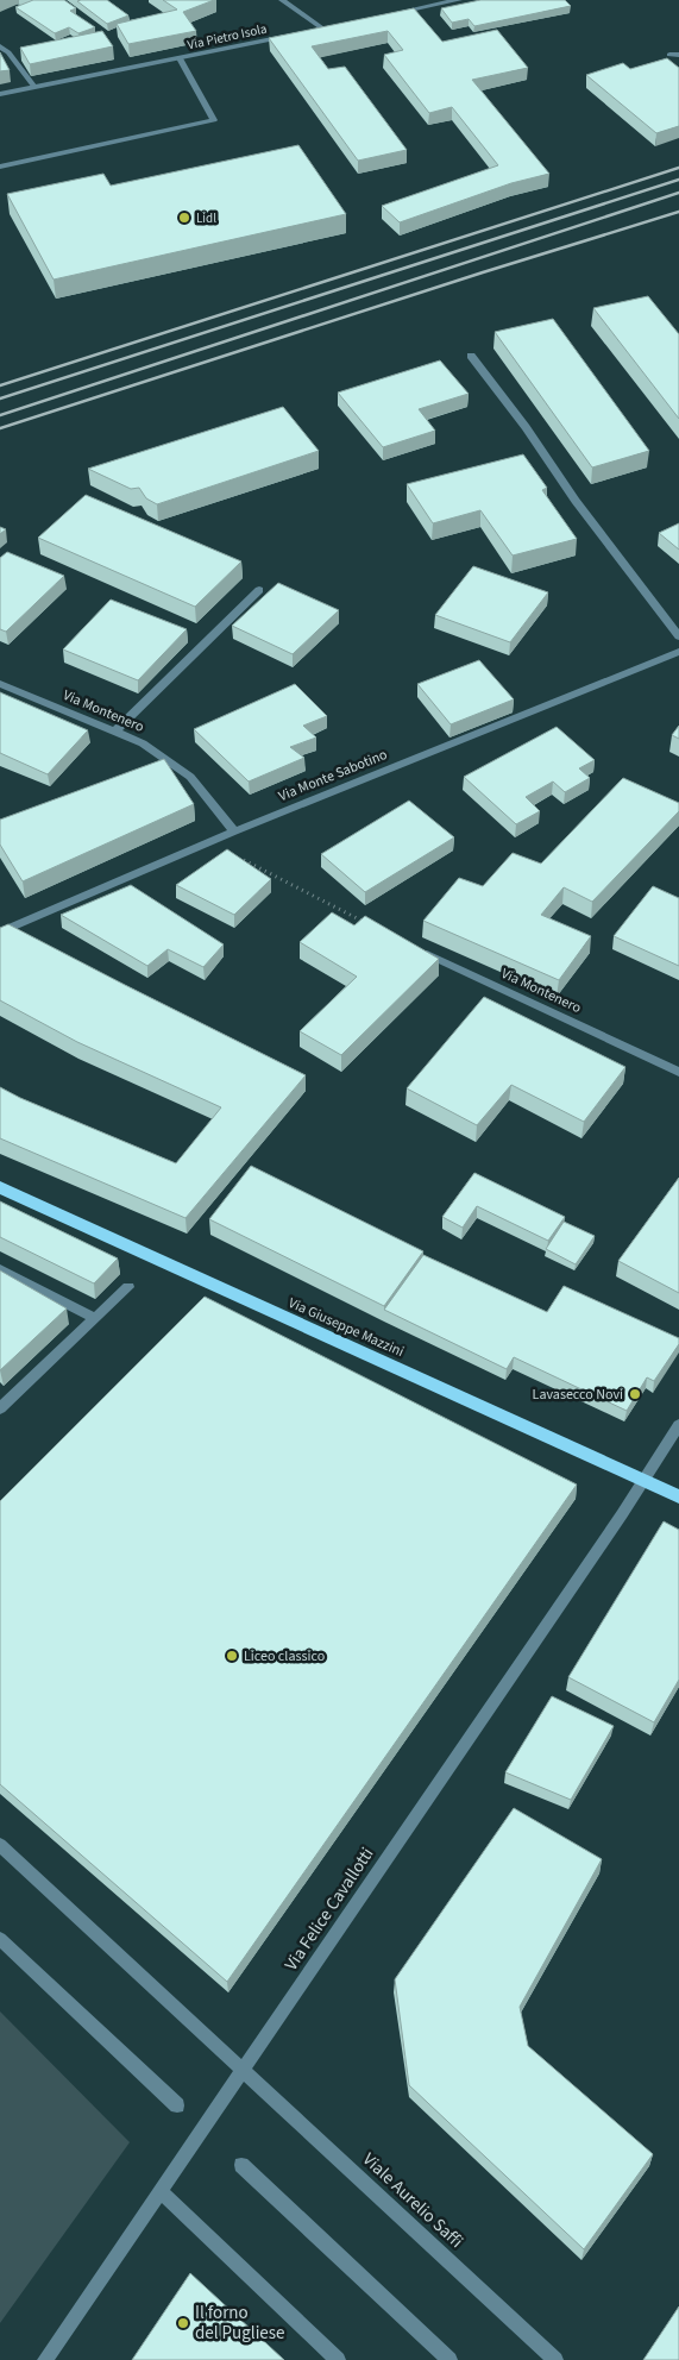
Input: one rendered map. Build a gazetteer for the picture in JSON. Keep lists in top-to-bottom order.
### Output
{
  "streets": {
    "main road": ["Via Giuseppe Mazzini"],
    "street": [
      "Via Pietro Isola",
      "Via Montenero",
      "Via Monte Sabotino",
      "Via Felice Cavallotti",
      "Viale Aurelio Saffi"
    ]
  },
  "crossings": [
    ["Via Montenero", "Via Monte Sabotino"],
    ["Via Giuseppe Mazzini", "Via Felice Cavallotti"],
    ["Via Felice Cavallotti", "Viale Aurelio Saffi"]
  ],
  "places": [
    "Lidl",
    "Lavasecco Novi",
    "Liceo classico",
    "Il forno del Pugliese"
  ]
}
